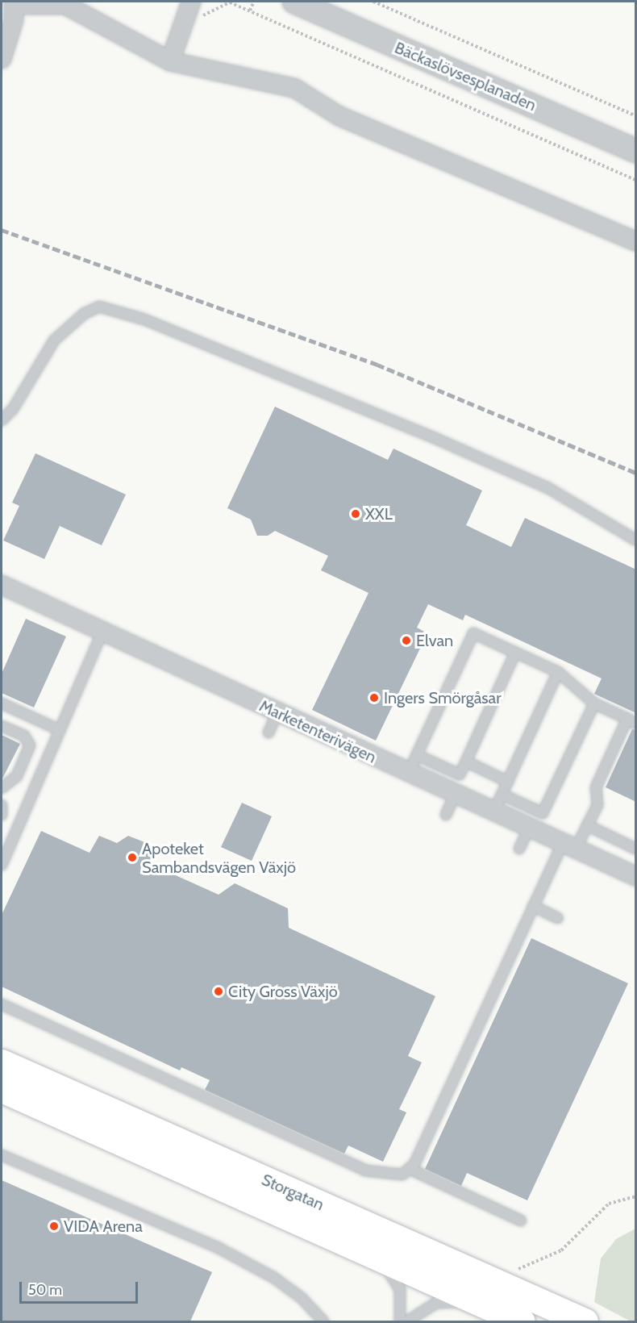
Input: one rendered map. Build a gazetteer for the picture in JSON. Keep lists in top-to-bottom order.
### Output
{
  "streets": {
    "main road": ["Storgatan"],
    "street": ["Bäckaslövsesplanaden", "Marketenterivägen"]
  },
  "places": [
    "XXL",
    "Elvan",
    "Ingers Smörgåsar",
    "Apoteket Sambandsvägen Växjö",
    "City Gross Växjö",
    "VIDA Arena"
  ],
  "scale_bar": "50 m"
}
